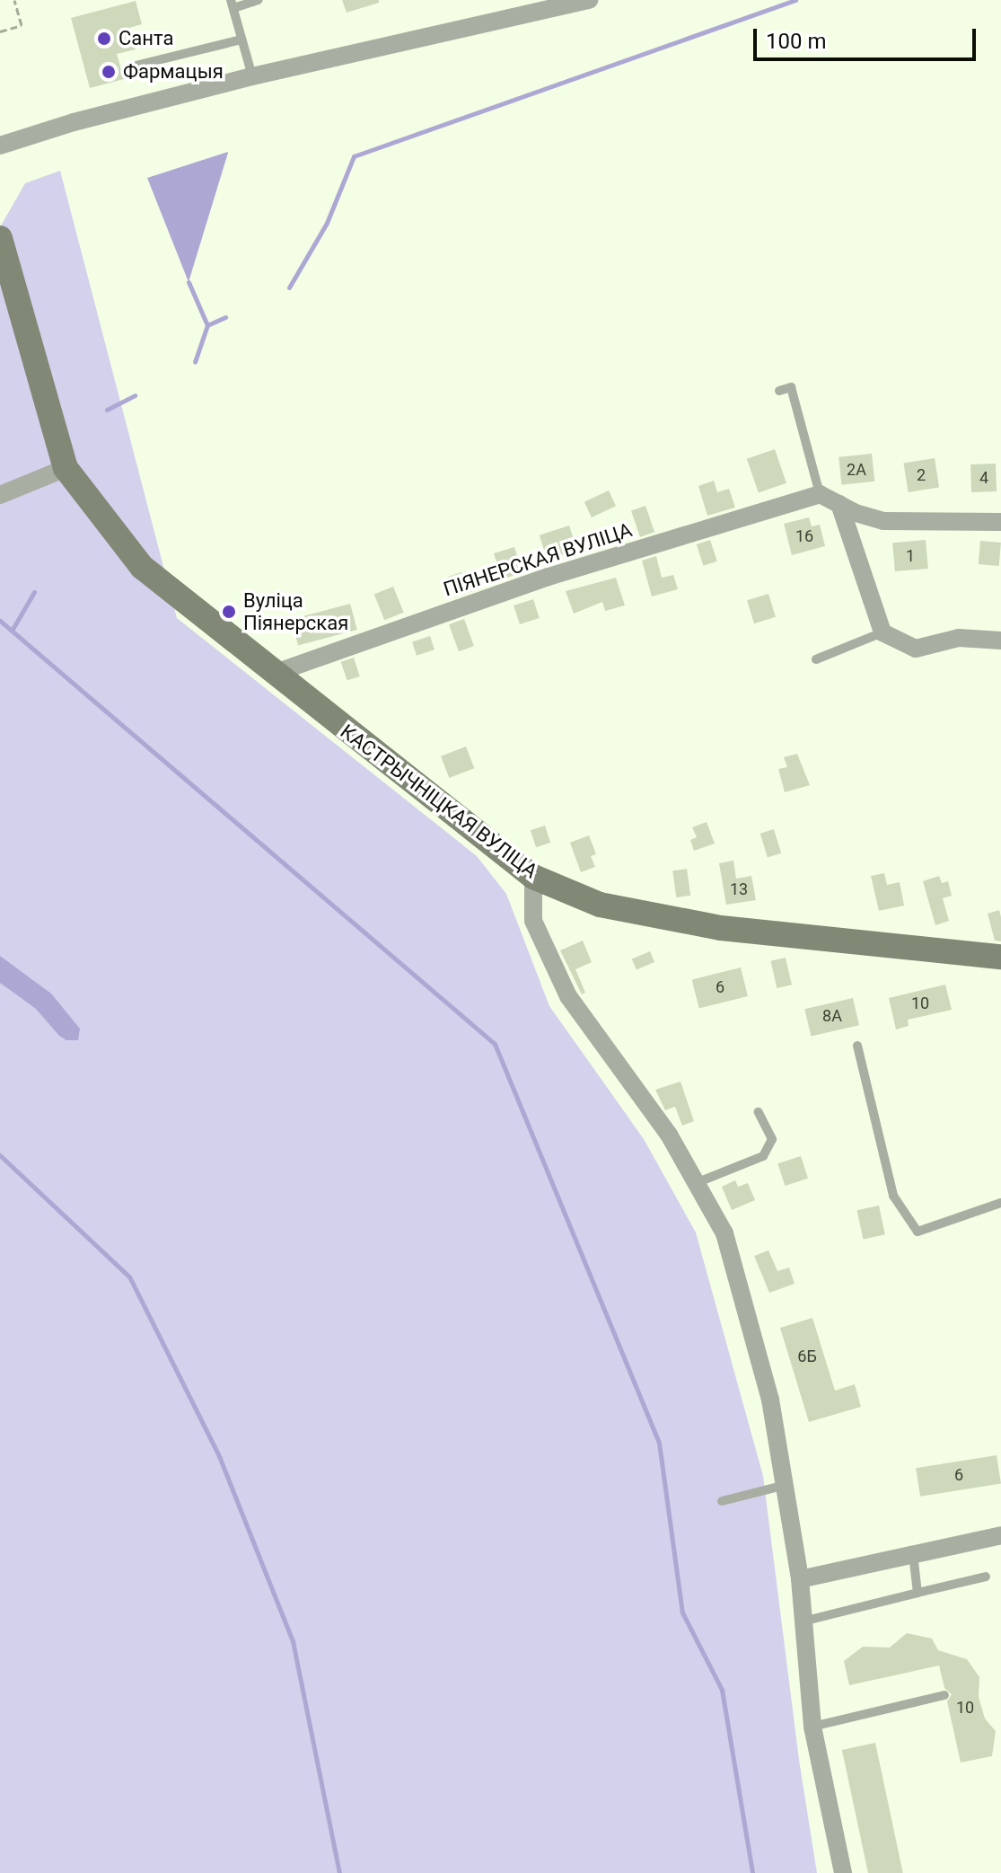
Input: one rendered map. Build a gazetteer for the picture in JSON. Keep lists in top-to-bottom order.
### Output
{
  "streets": {
    "street": ["ПІЯНЕРСКАЯ ВУЛІЦА", "КАСТРЫЧНІЦКАЯ ВУЛІЦА"]
  },
  "crossings": [
    ["ПІЯНЕРСКАЯ ВУЛІЦА", "КАСТРЫЧНІЦКАЯ ВУЛІЦА"]
  ],
  "places": ["Санта", "Фармацыя", "Вуліца Піянерская"],
  "house_numbers": [
    "2А",
    "2",
    "4",
    "16",
    "1",
    "13",
    "6",
    "10",
    "8А",
    "6Б",
    "6",
    "10"
  ],
  "scale_bar": "100 m"
}
